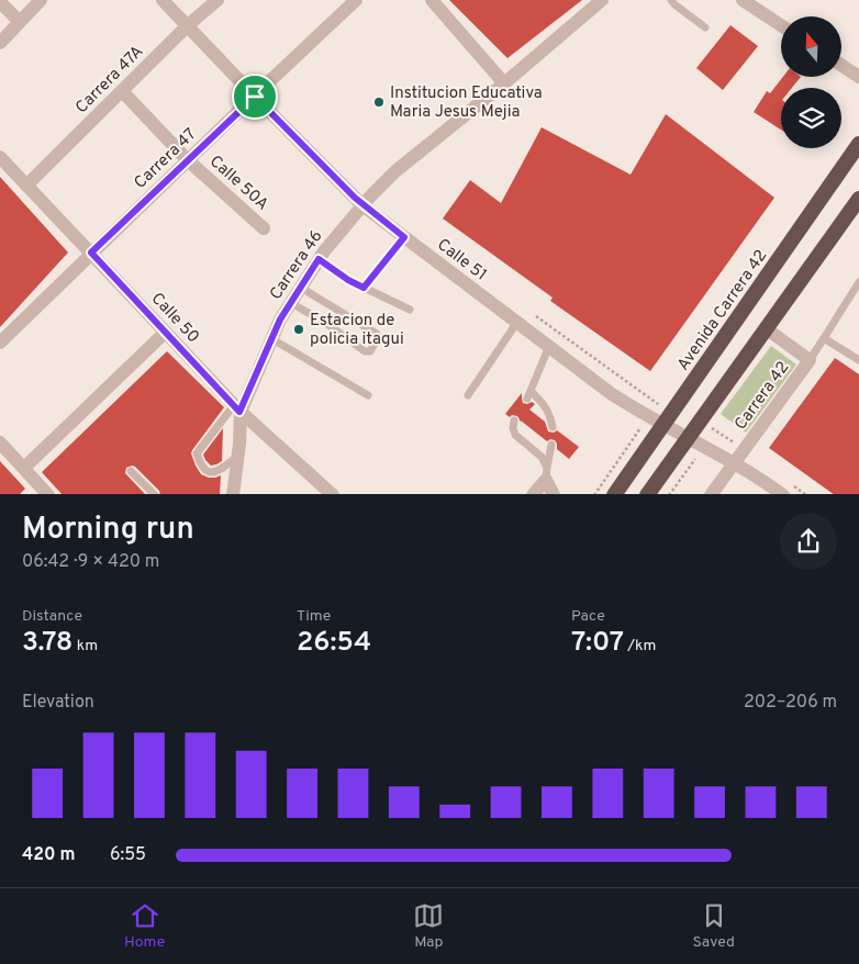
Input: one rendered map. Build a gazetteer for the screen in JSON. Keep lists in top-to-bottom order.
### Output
{
  "streets": {
    "highway": ["Avenida Carrera 42"],
    "street": [
      "Carrera 47A",
      "Carrera 47",
      "Calle 50A",
      "Calle 51",
      "Carrera 46",
      "Calle 50",
      "Carrera 42"
    ]
  },
  "crossings": [
    ["Carrera 47A", "Calle 50A"],
    ["Carrera 47A", "Calle 51"],
    ["Carrera 47A", "Calle 50"],
    ["Carrera 47", "Calle 50A"],
    ["Carrera 47", "Calle 51"],
    ["Carrera 47", "Calle 50"],
    ["Calle 51", "Carrera 46"],
    ["Calle 51", "Avenida Carrera 42"],
    ["Calle 51", "Carrera 42"],
    ["Carrera 46", "Calle 50"]
  ],
  "places": ["Institucion Educativa Maria Jesus Mejia", "Estacion de policia itagui"],
  "north": "top",
  "page": {
    "heading": ["Morning run", "06:42 · 9 × 420 m"],
    "stats": [
      ["Distance", "3.78 km"],
      ["Time", "26:54"],
      ["Pace", "7:07 /km"]
    ],
    "chart": ["Elevation", "202–206 m"],
    "list": [
      {
        "name": "420 m",
        "note": "6:55"
      }
    ],
    "tabs": ["Home", "Map", "Saved"]
  }
}
